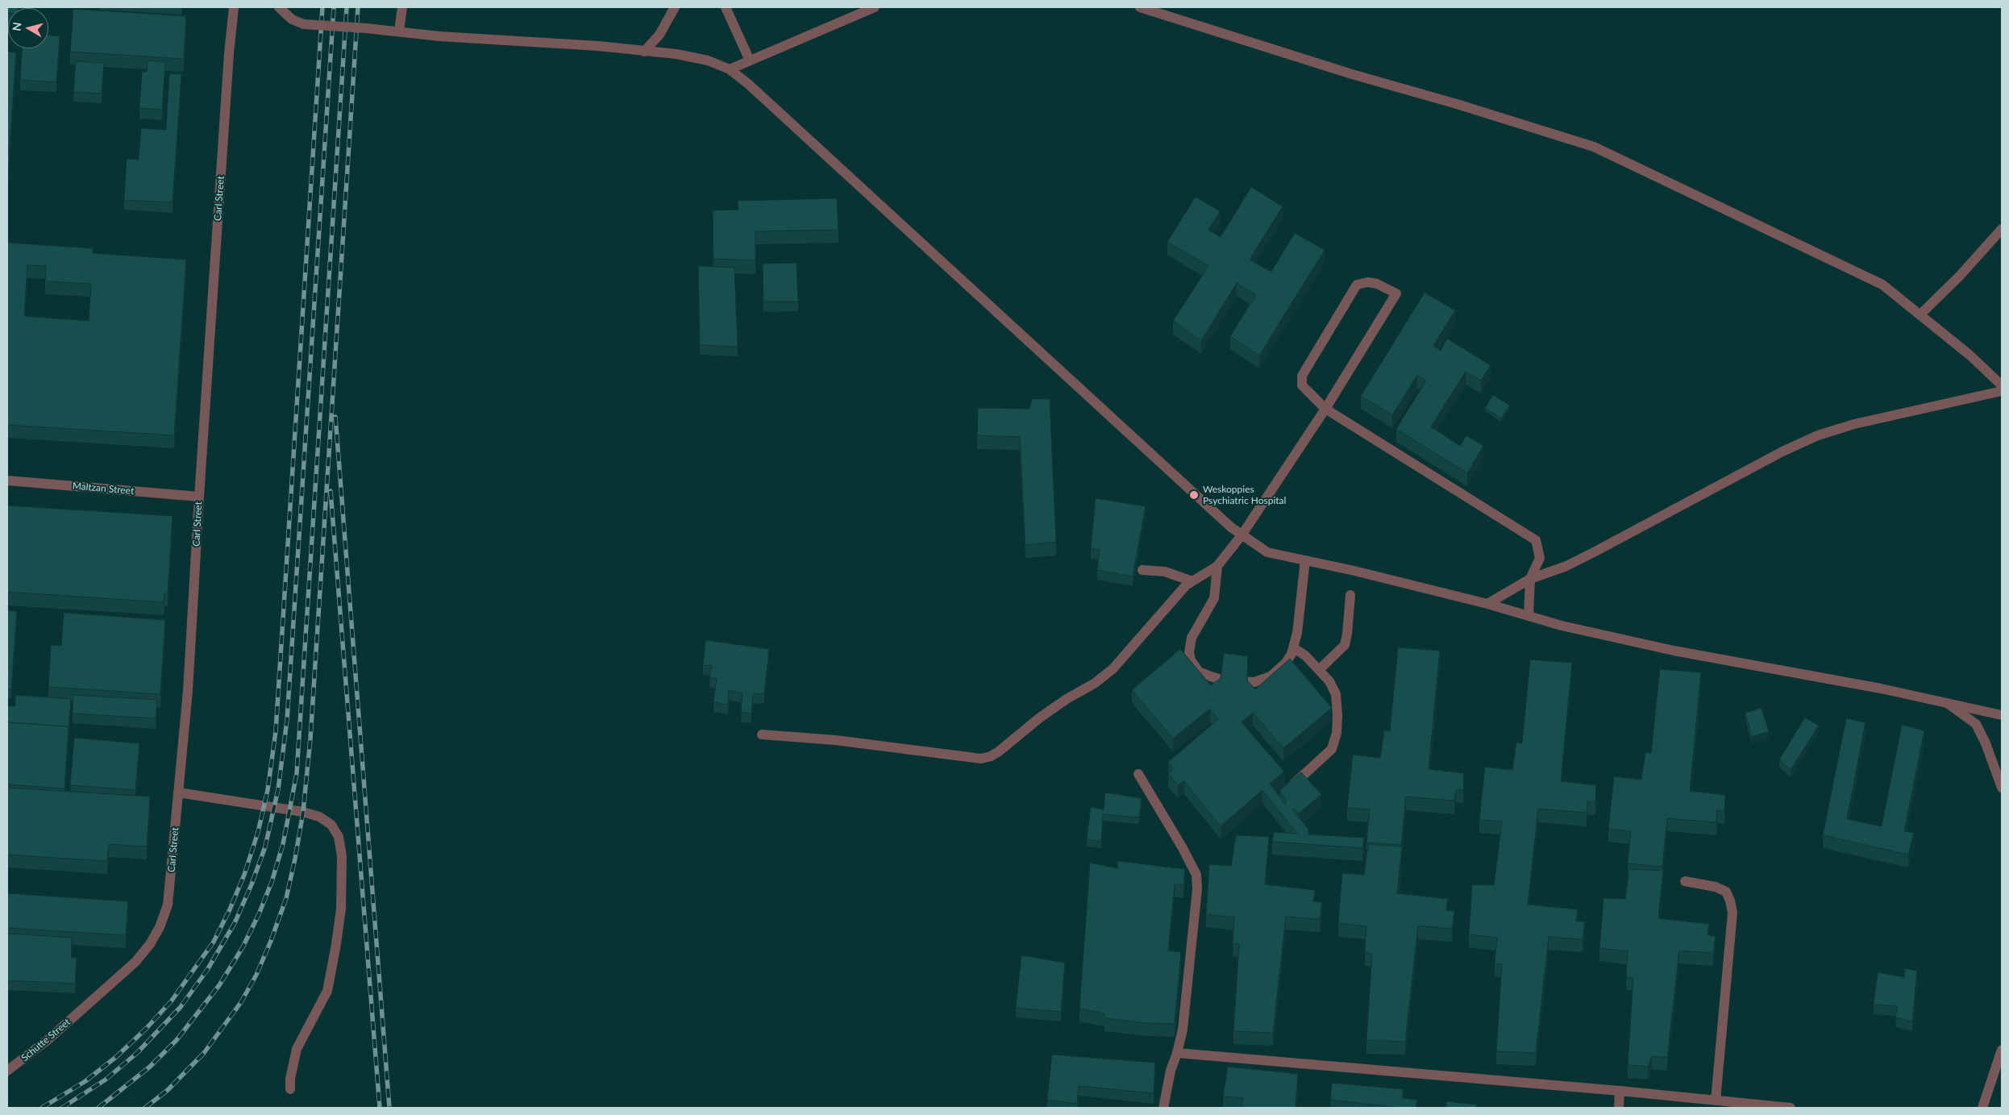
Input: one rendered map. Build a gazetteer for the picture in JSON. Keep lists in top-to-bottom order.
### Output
{
  "streets": {
    "street": ["Carl Street", "Maltzan Street", "Schutte Street"]
  },
  "crossings": [
    ["Carl Street", "Maltzan Street"],
    ["Carl Street", "Schutte Street"]
  ],
  "places": ["Weskoppies Psychiatric Hospital"],
  "north": "left"
}
